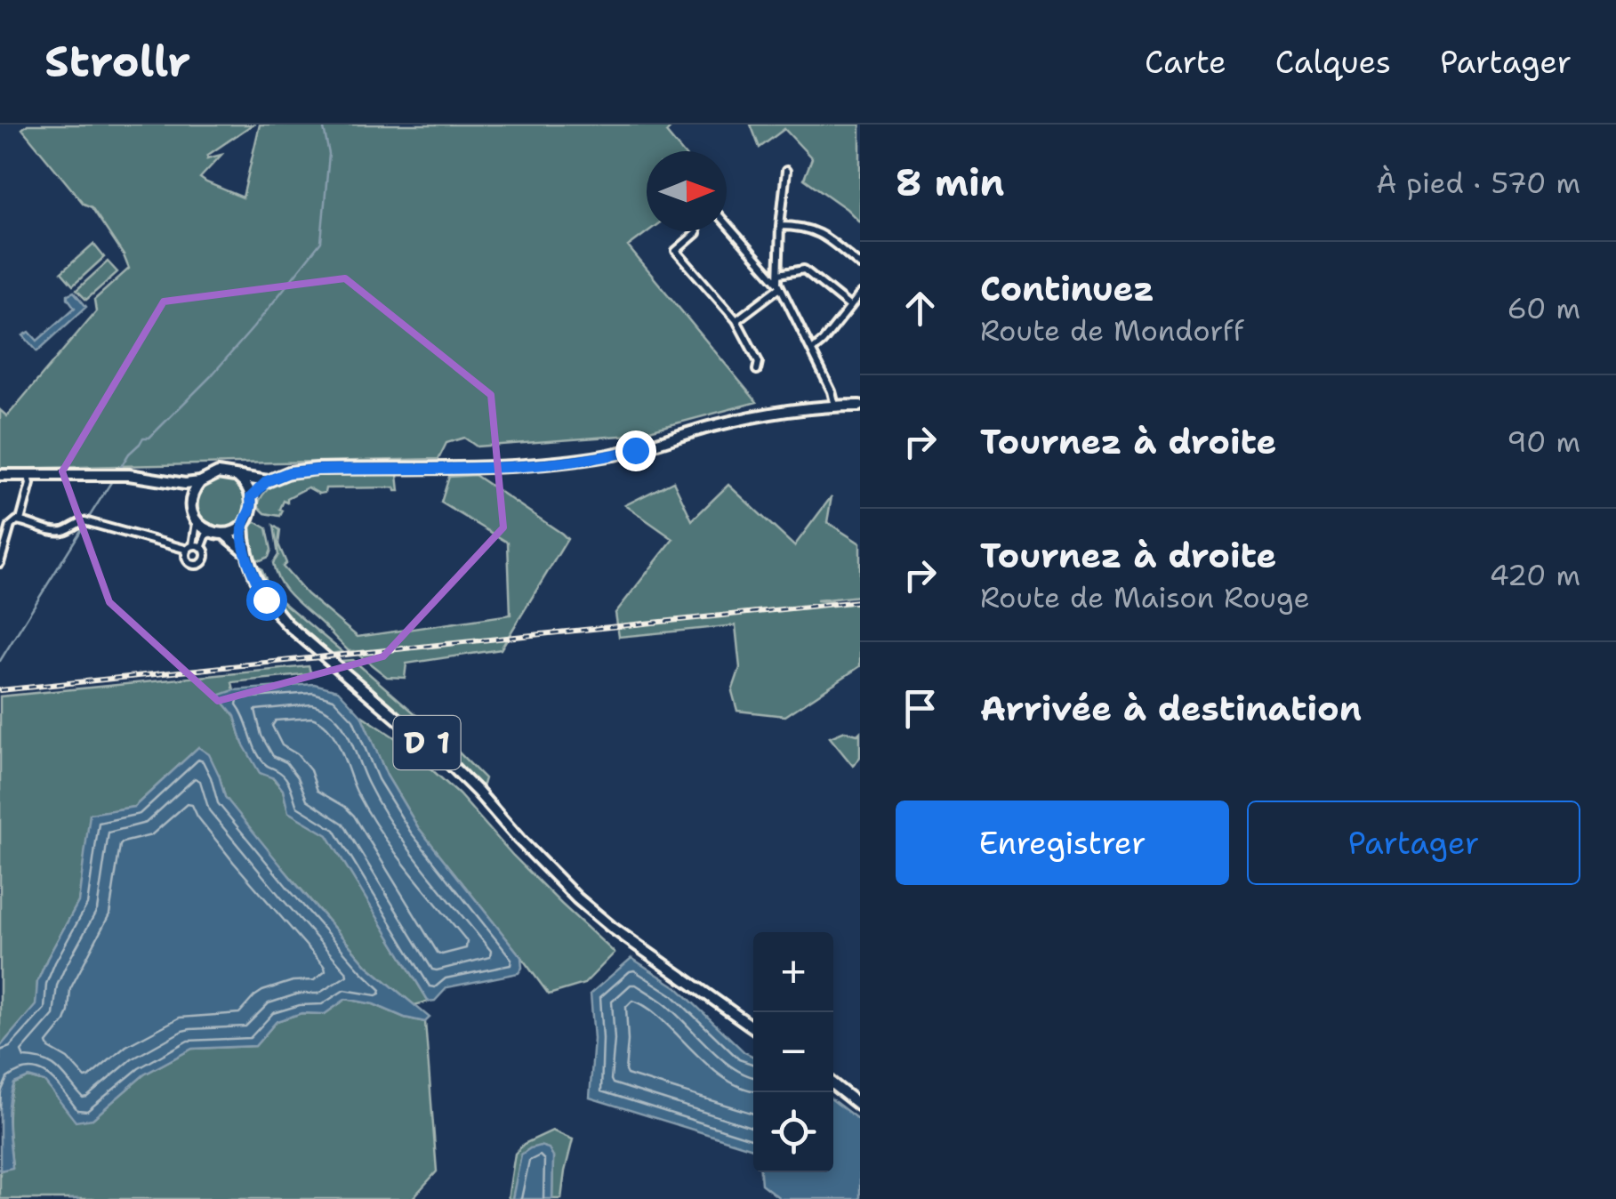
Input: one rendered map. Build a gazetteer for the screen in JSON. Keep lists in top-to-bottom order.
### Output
{
  "streets": {
    "main road": ["D 1"]
  },
  "north": "right",
  "page": {
    "header": "Strollr",
    "nav": ["Carte", "Calques", "Partager"],
    "heading": ["8 min", "À pied · 570 m"],
    "list": [
      ["Continuez", "Route de Mondorff", "60 m"],
      ["Tournez à droite", "90 m"],
      ["Tournez à droite", "Route de Maison Rouge", "420 m"],
      "Arrivée à destination"
    ],
    "buttons": ["Enregistrer", "Partager"],
    "map_buttons": ["+", "−"]
  }
}
